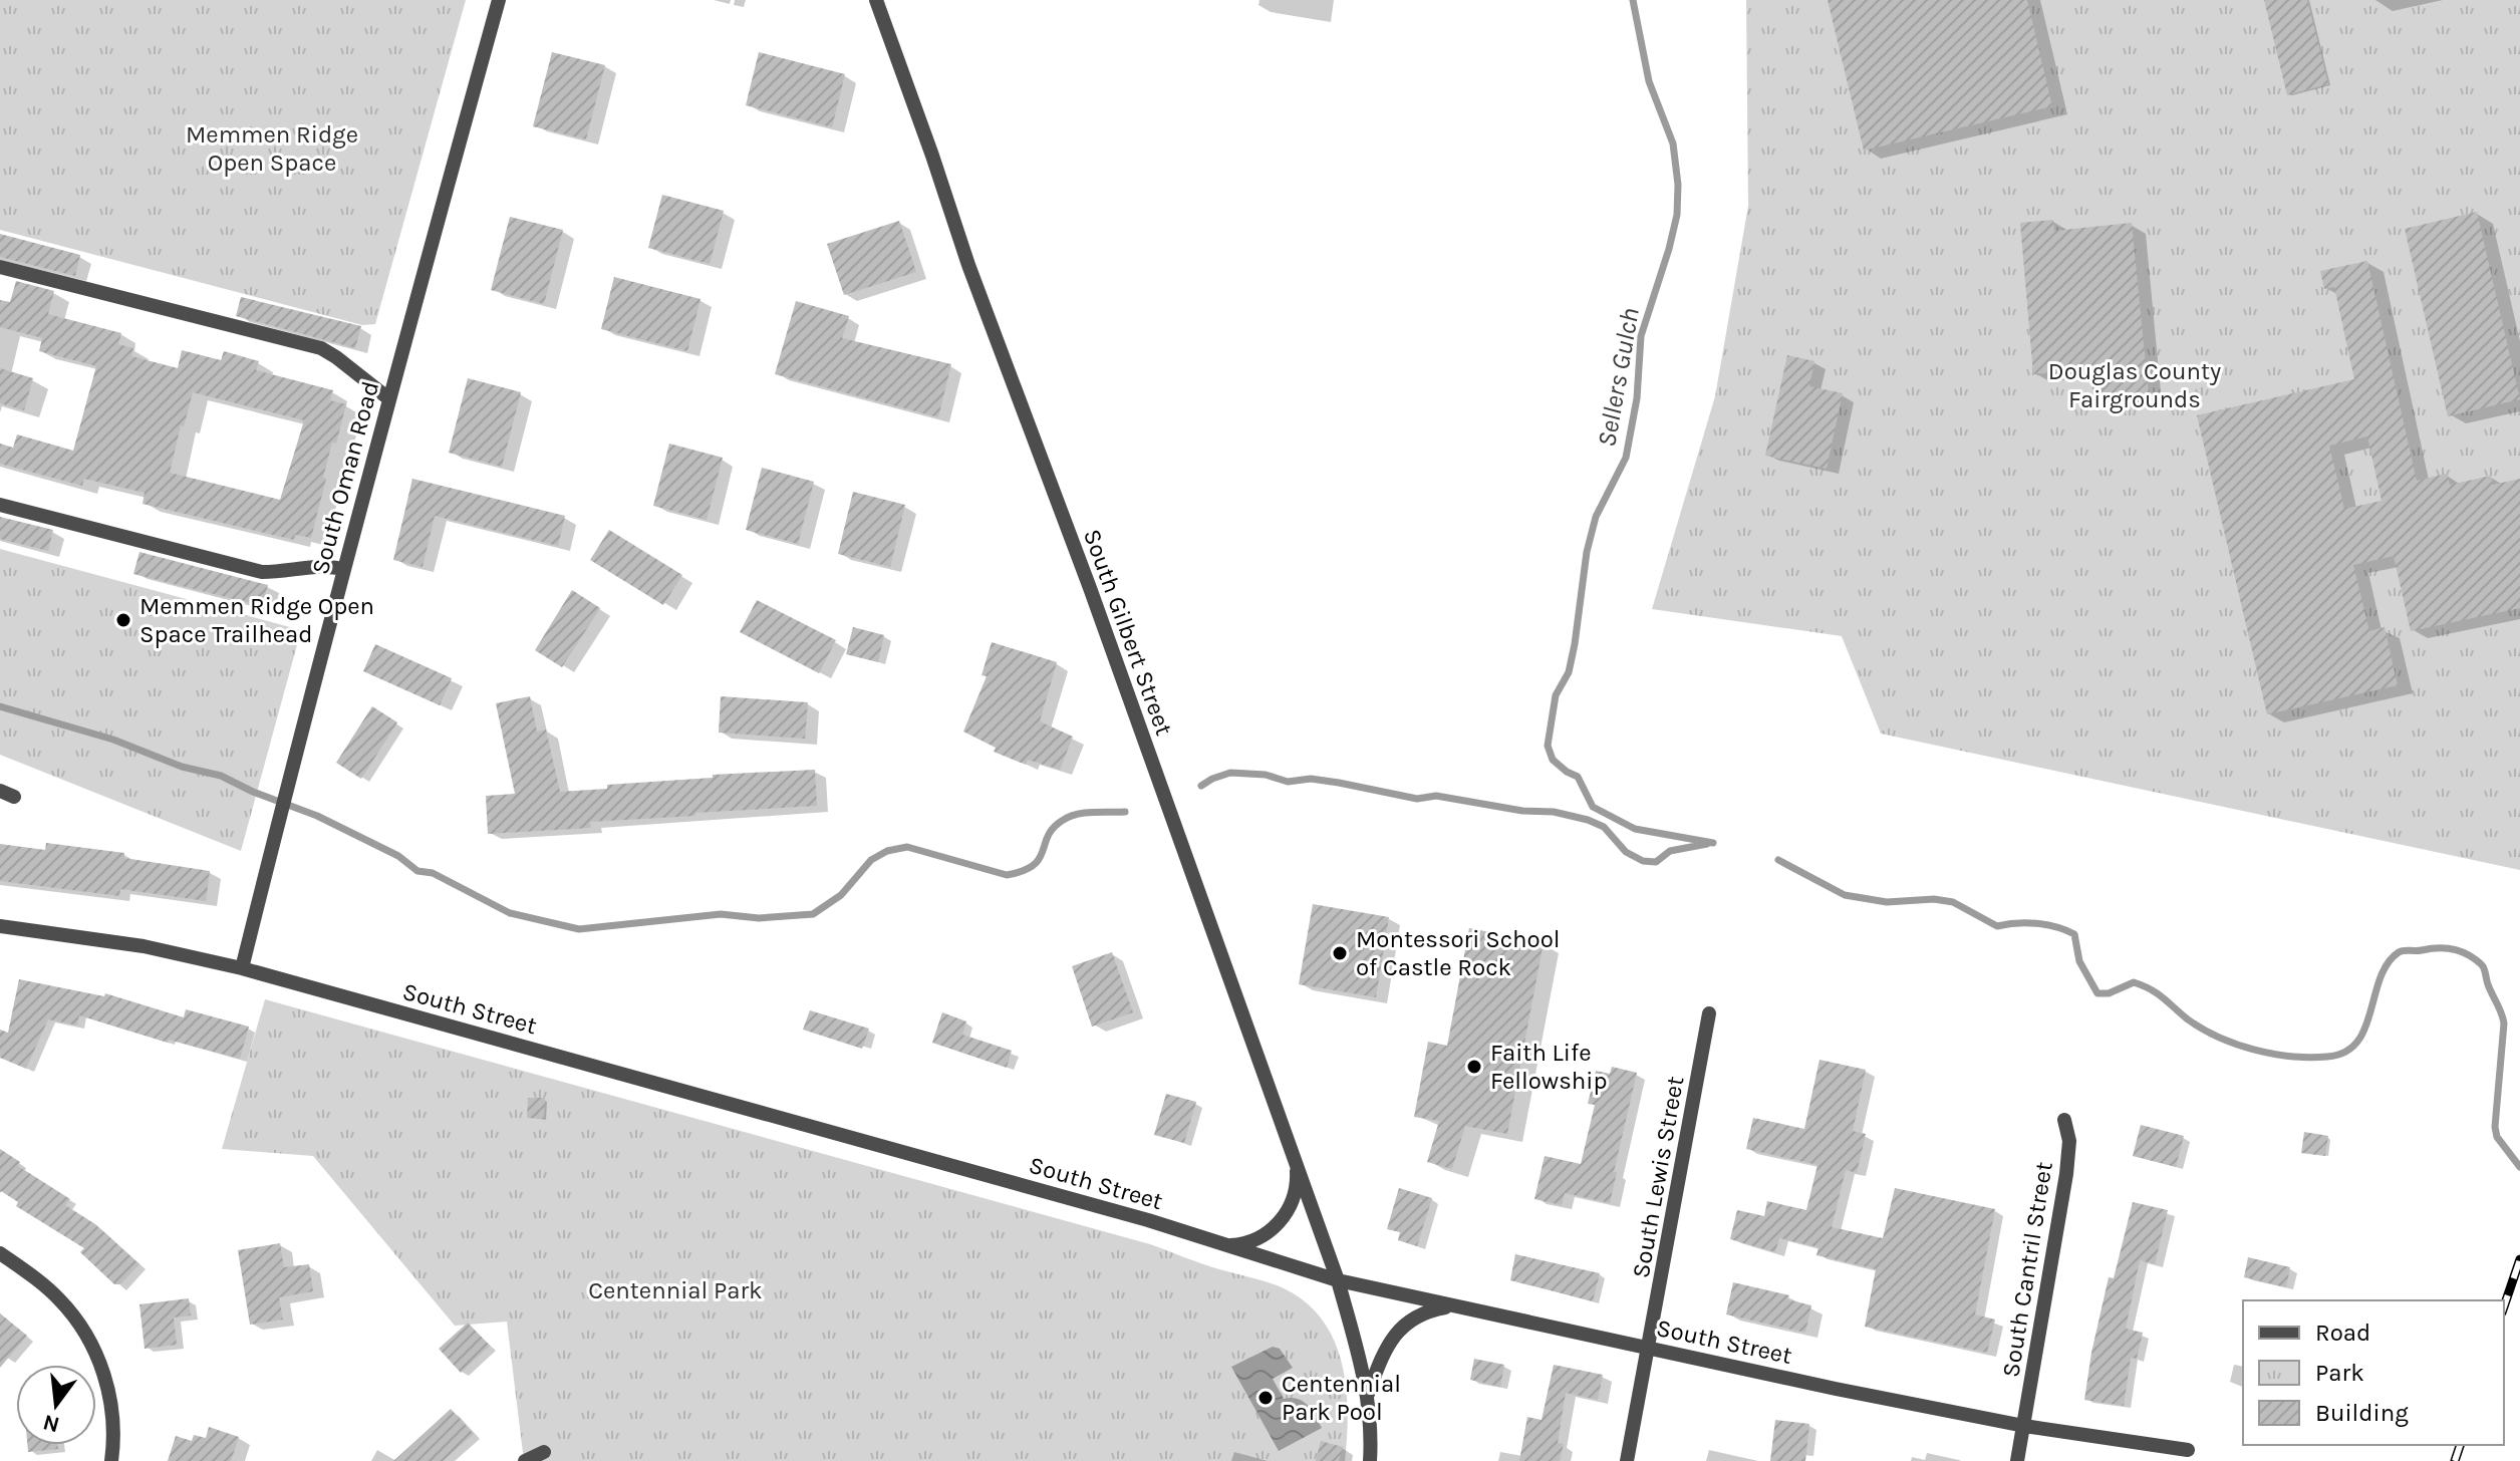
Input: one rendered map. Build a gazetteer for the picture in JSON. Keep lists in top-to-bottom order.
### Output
{
  "streets": {
    "street": [
      "South Oman Road",
      "South Gilbert Street",
      "South Street",
      "South Lewis Street",
      "South Cantril Street"
    ]
  },
  "crossings": [
    ["South Oman Road", "South Street"],
    ["South Gilbert Street", "South Street"],
    ["South Street", "South Lewis Street"],
    ["South Street", "South Cantril Street"]
  ],
  "water": ["Sellers Gulch"],
  "parks": ["Memmen Ridge Open Space", "Douglas County Fairgrounds", "Centennial Park"],
  "places": [
    "Memmen Ridge Open Space Trailhead",
    "Montessori School of Castle Rock",
    "Faith Life Fellowship",
    "Centennial Park Pool"
  ],
  "legend": ["Road", "Park", "Building"],
  "north": "bottom"
}
